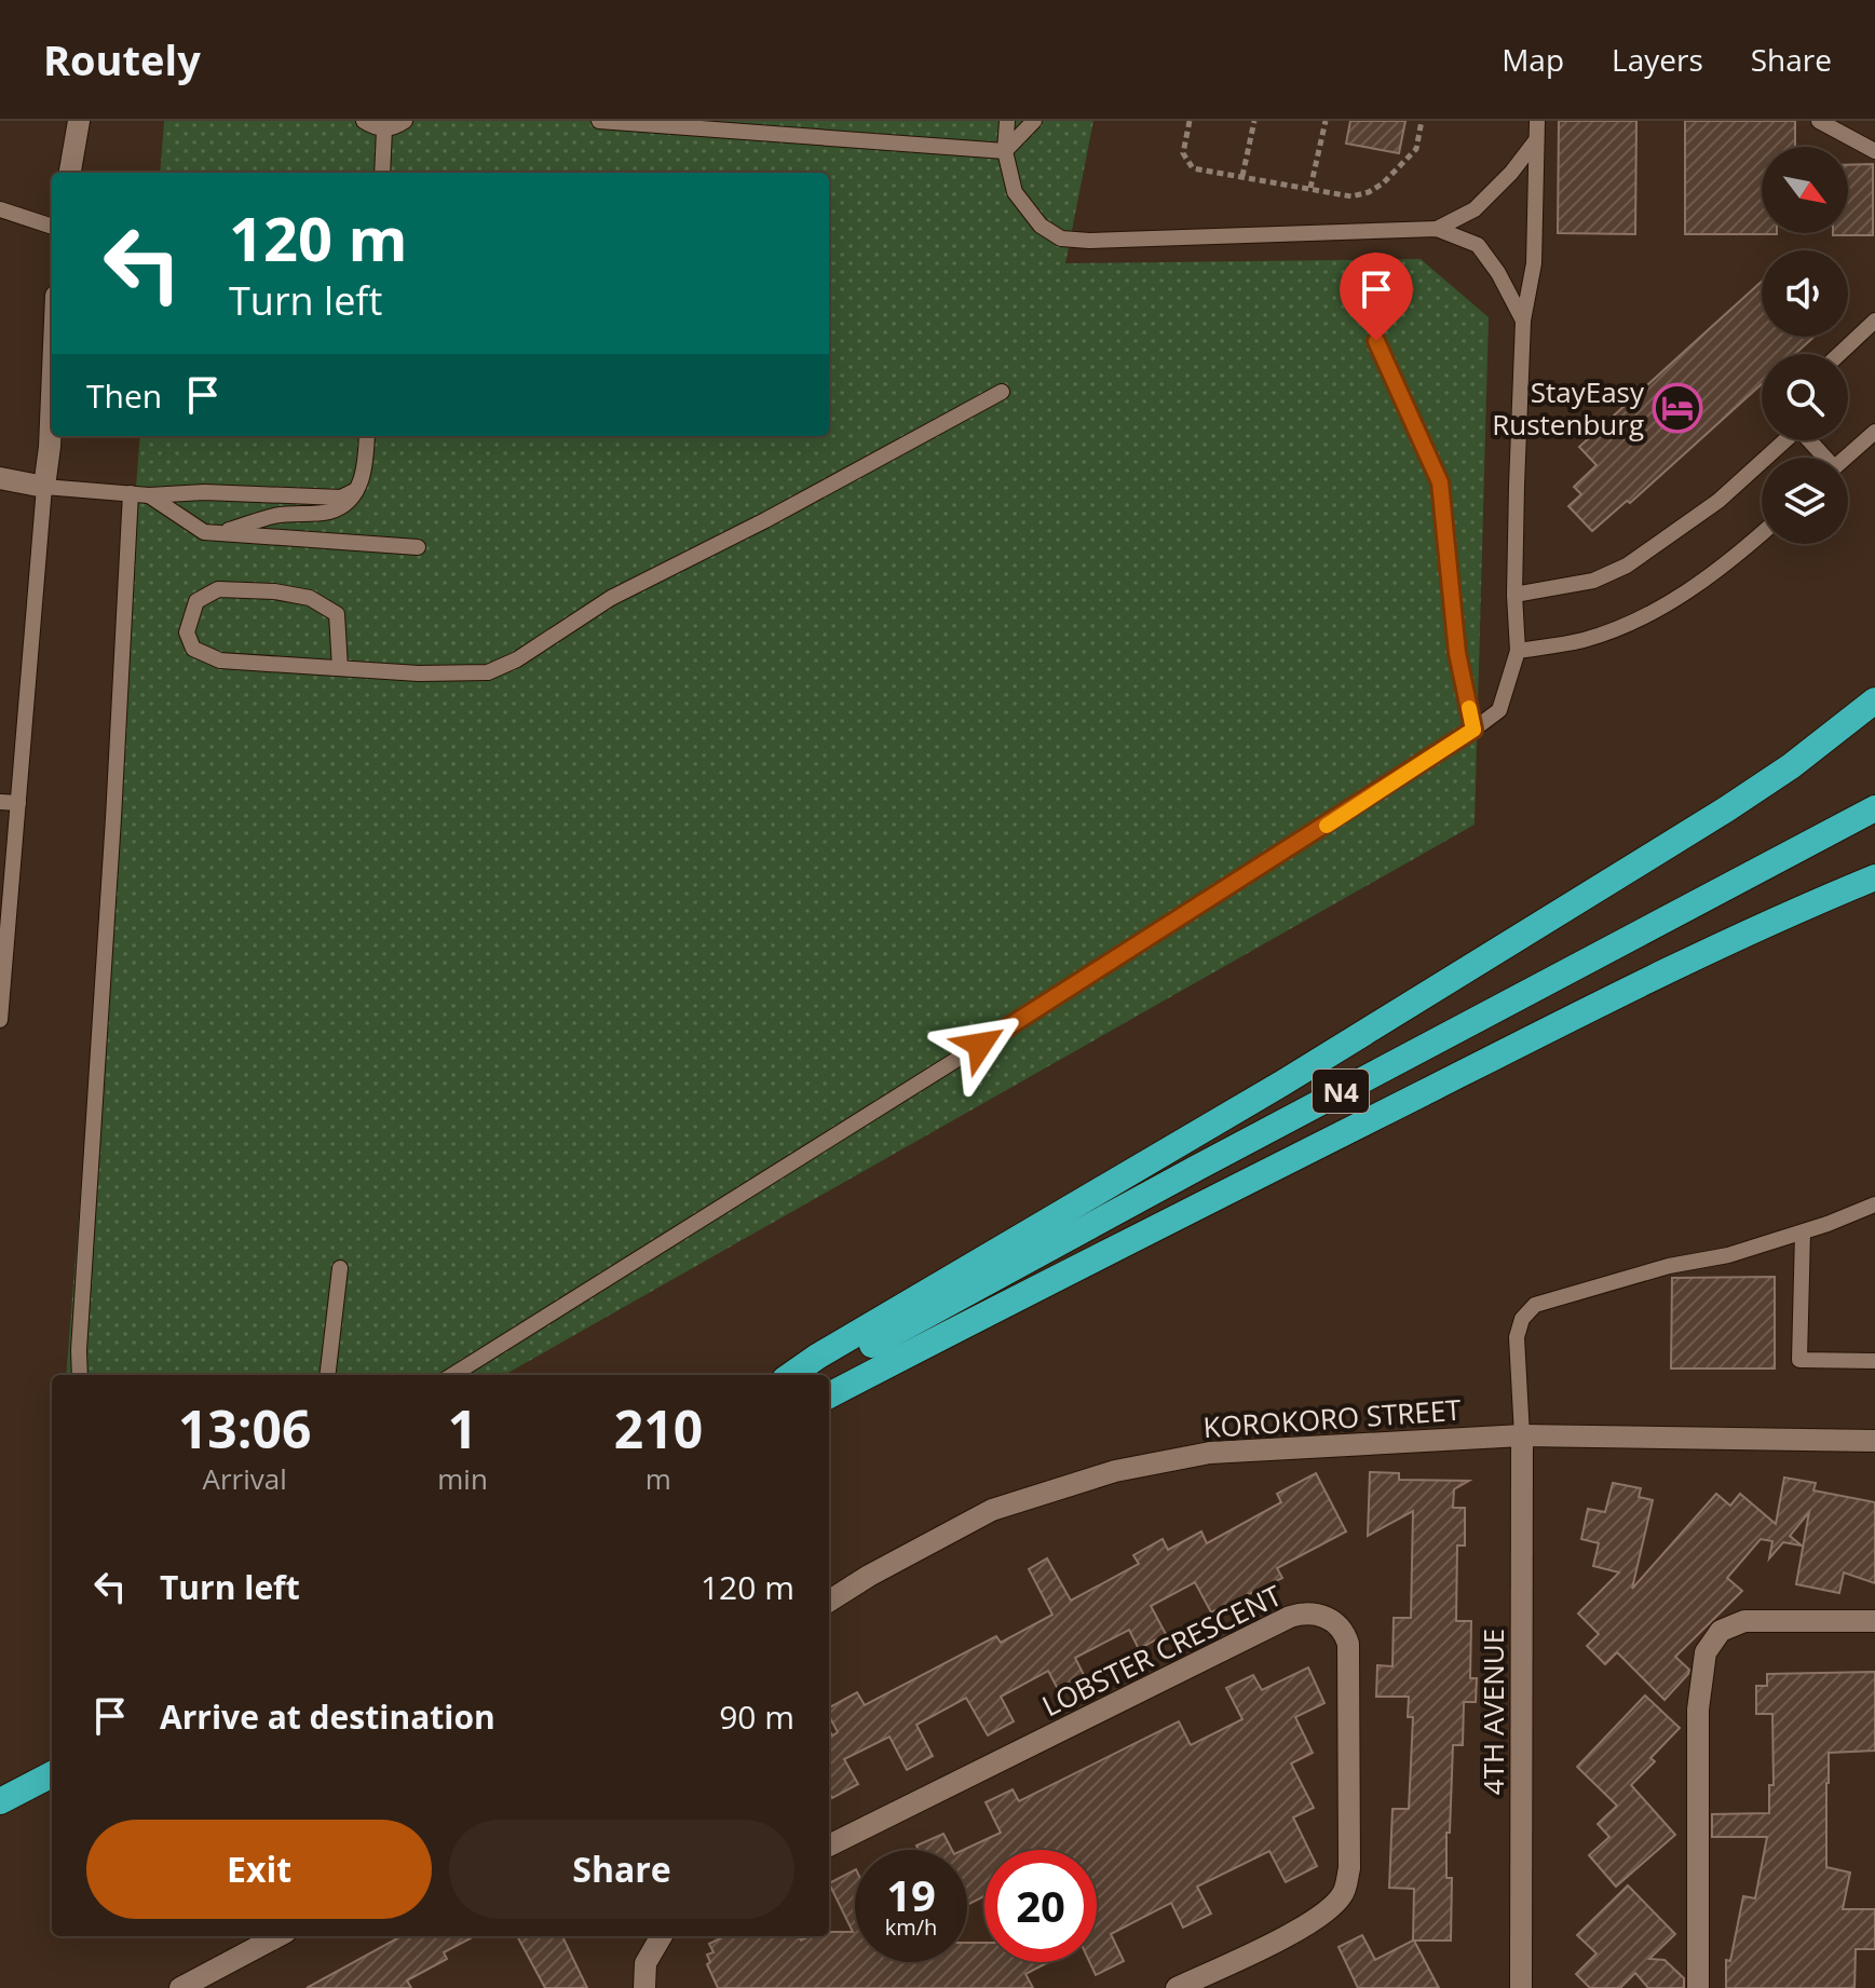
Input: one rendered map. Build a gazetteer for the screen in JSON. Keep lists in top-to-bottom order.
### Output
{
  "streets": {
    "highway": ["N4"],
    "street": ["KOROKORO STREET", "LOBSTER CRESCENT", "4TH AVENUE"]
  },
  "crossings": [
    ["KOROKORO STREET", "4TH AVENUE"]
  ],
  "places": {
    "hotel": ["StayEasy Rustenburg"]
  },
  "north": "bottom right",
  "page": {
    "header": "Routely",
    "nav": ["Map", "Layers", "Share"],
    "turn": ["120 m", "Turn left"],
    "then": "Then",
    "eta": [
      "13:06",
      "Arrival",
      "1",
      "min",
      "210",
      "m"
    ],
    "list": [
      {
        "name": "Turn left",
        "value": "120 m"
      },
      {
        "name": "Arrive at destination",
        "value": "90 m"
      }
    ],
    "buttons": ["Exit", "Share"],
    "speed": "19 km/h",
    "limit": "20"
  }
}
